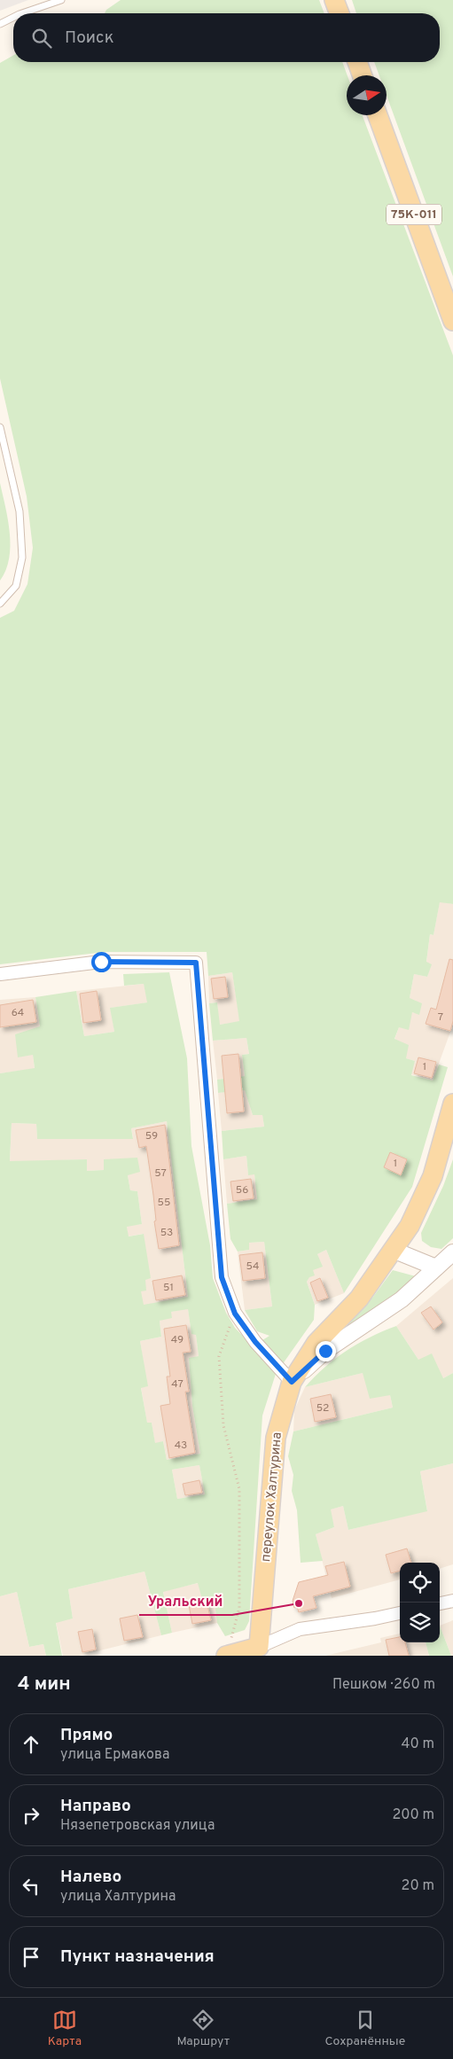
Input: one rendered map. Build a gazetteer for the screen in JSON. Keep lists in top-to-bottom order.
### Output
{
  "streets": {
    "main road": ["75К-011", "переулок Халтурина"]
  },
  "places": ["Уральский"],
  "house_numbers": [
    "64",
    "7",
    "1",
    "59",
    "1",
    "57",
    "56",
    "55",
    "53",
    "54",
    "51",
    "49",
    "47",
    "52",
    "43"
  ],
  "north": "right",
  "page": {
    "search": "Поиск",
    "heading": ["4 мин", "Пешком · 260 m"],
    "list": [
      ["Прямо", "улица Ермакова", "40 m"],
      ["Направо", "Нязепетровская улица", "200 m"],
      ["Налево", "улица Халтурина", "20 m"],
      "Пункт назначения"
    ],
    "nav": ["Карта", "Маршрут", "Сохранённые"]
  }
}
